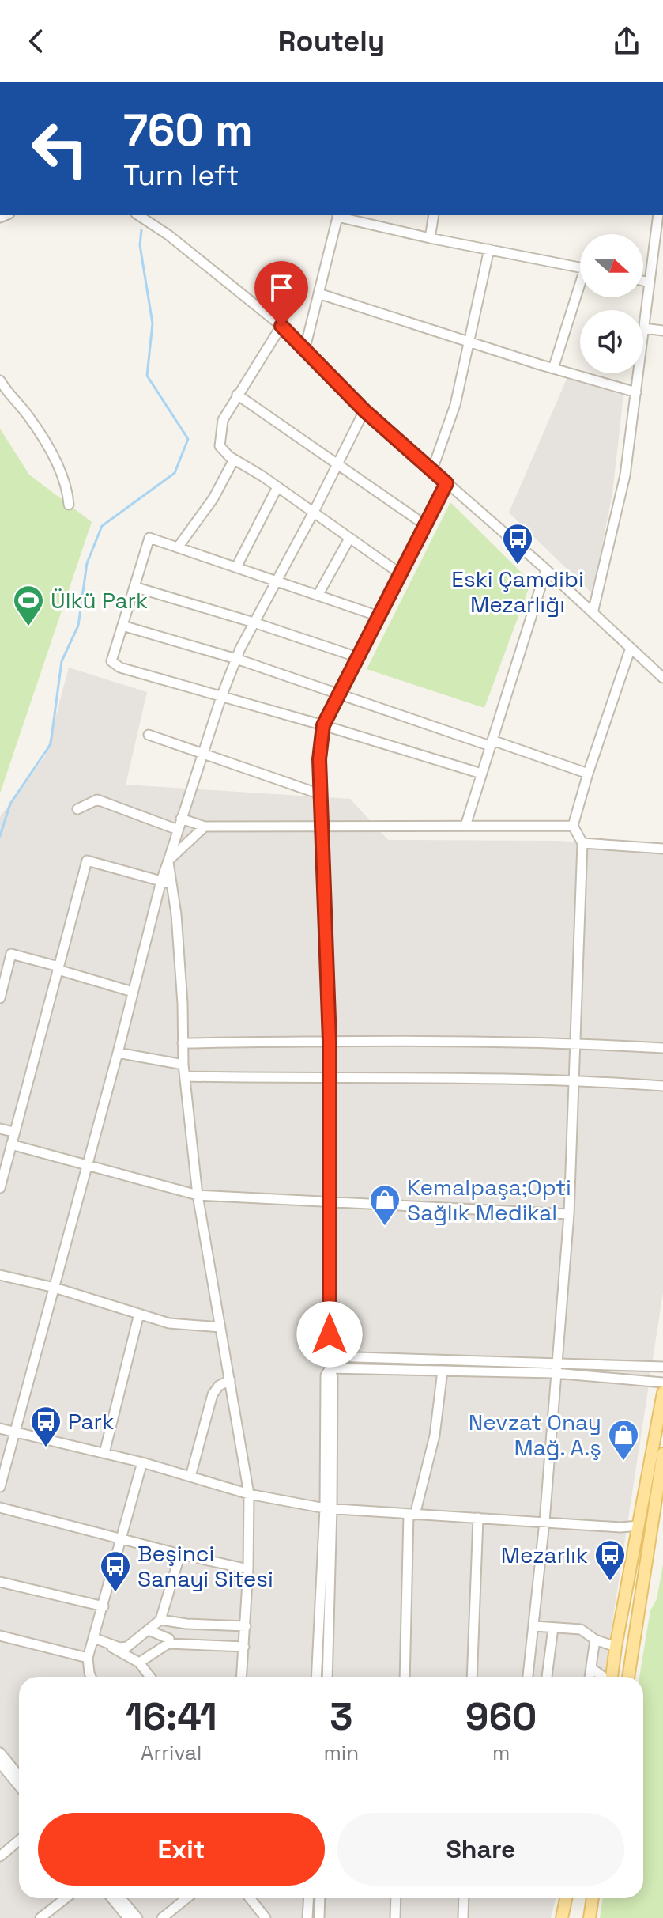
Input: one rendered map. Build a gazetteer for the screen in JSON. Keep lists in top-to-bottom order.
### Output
{
  "places": {
    "bus stop": [
      "Eski Çamdibi Mezarlığı",
      "Park",
      "Mezarlık",
      "Beşinci Sanayi Sitesi"
    ],
    "sports": ["Ülkü Park"],
    "shop": ["Kemalpaşa;Opti Sağlık Medikal", "Nevzat Onay Mağ. A.ş"]
  },
  "north": "right",
  "page": {
    "header": "Routely",
    "turn": ["760 m", "Turn left"],
    "eta": [
      "16:41",
      "Arrival",
      "3",
      "min",
      "960",
      "m"
    ],
    "buttons": ["Exit", "Share"]
  }
}
